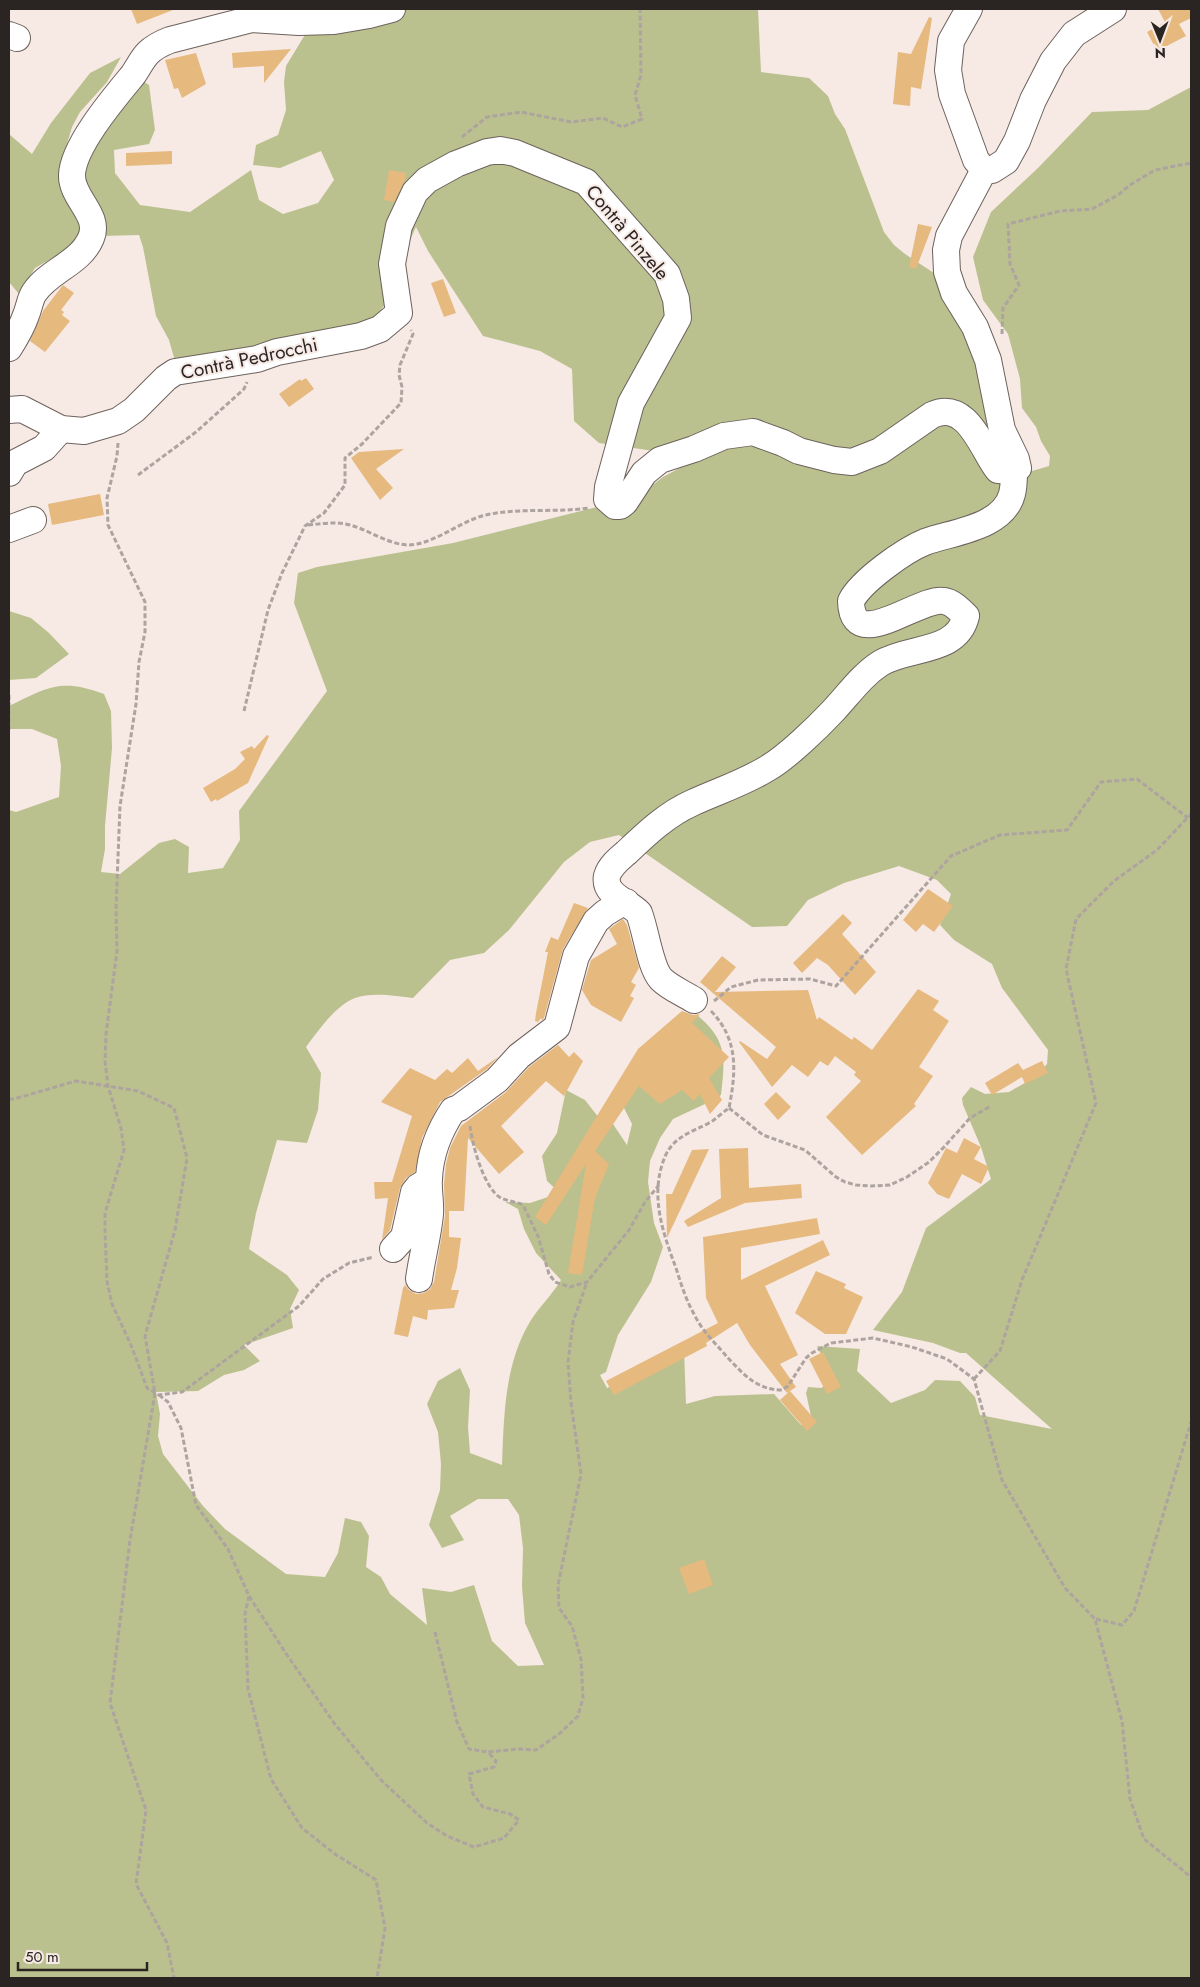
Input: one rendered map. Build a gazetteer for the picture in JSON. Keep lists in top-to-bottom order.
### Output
{
  "streets": {
    "street": ["Contrà Pinzele", "Contrà Pedrocchi"]
  },
  "crossings": [
    ["Contrà Pinzele", "Contrà Pedrocchi"]
  ],
  "scale_bar": "50 m",
  "north": "bottom"
}
